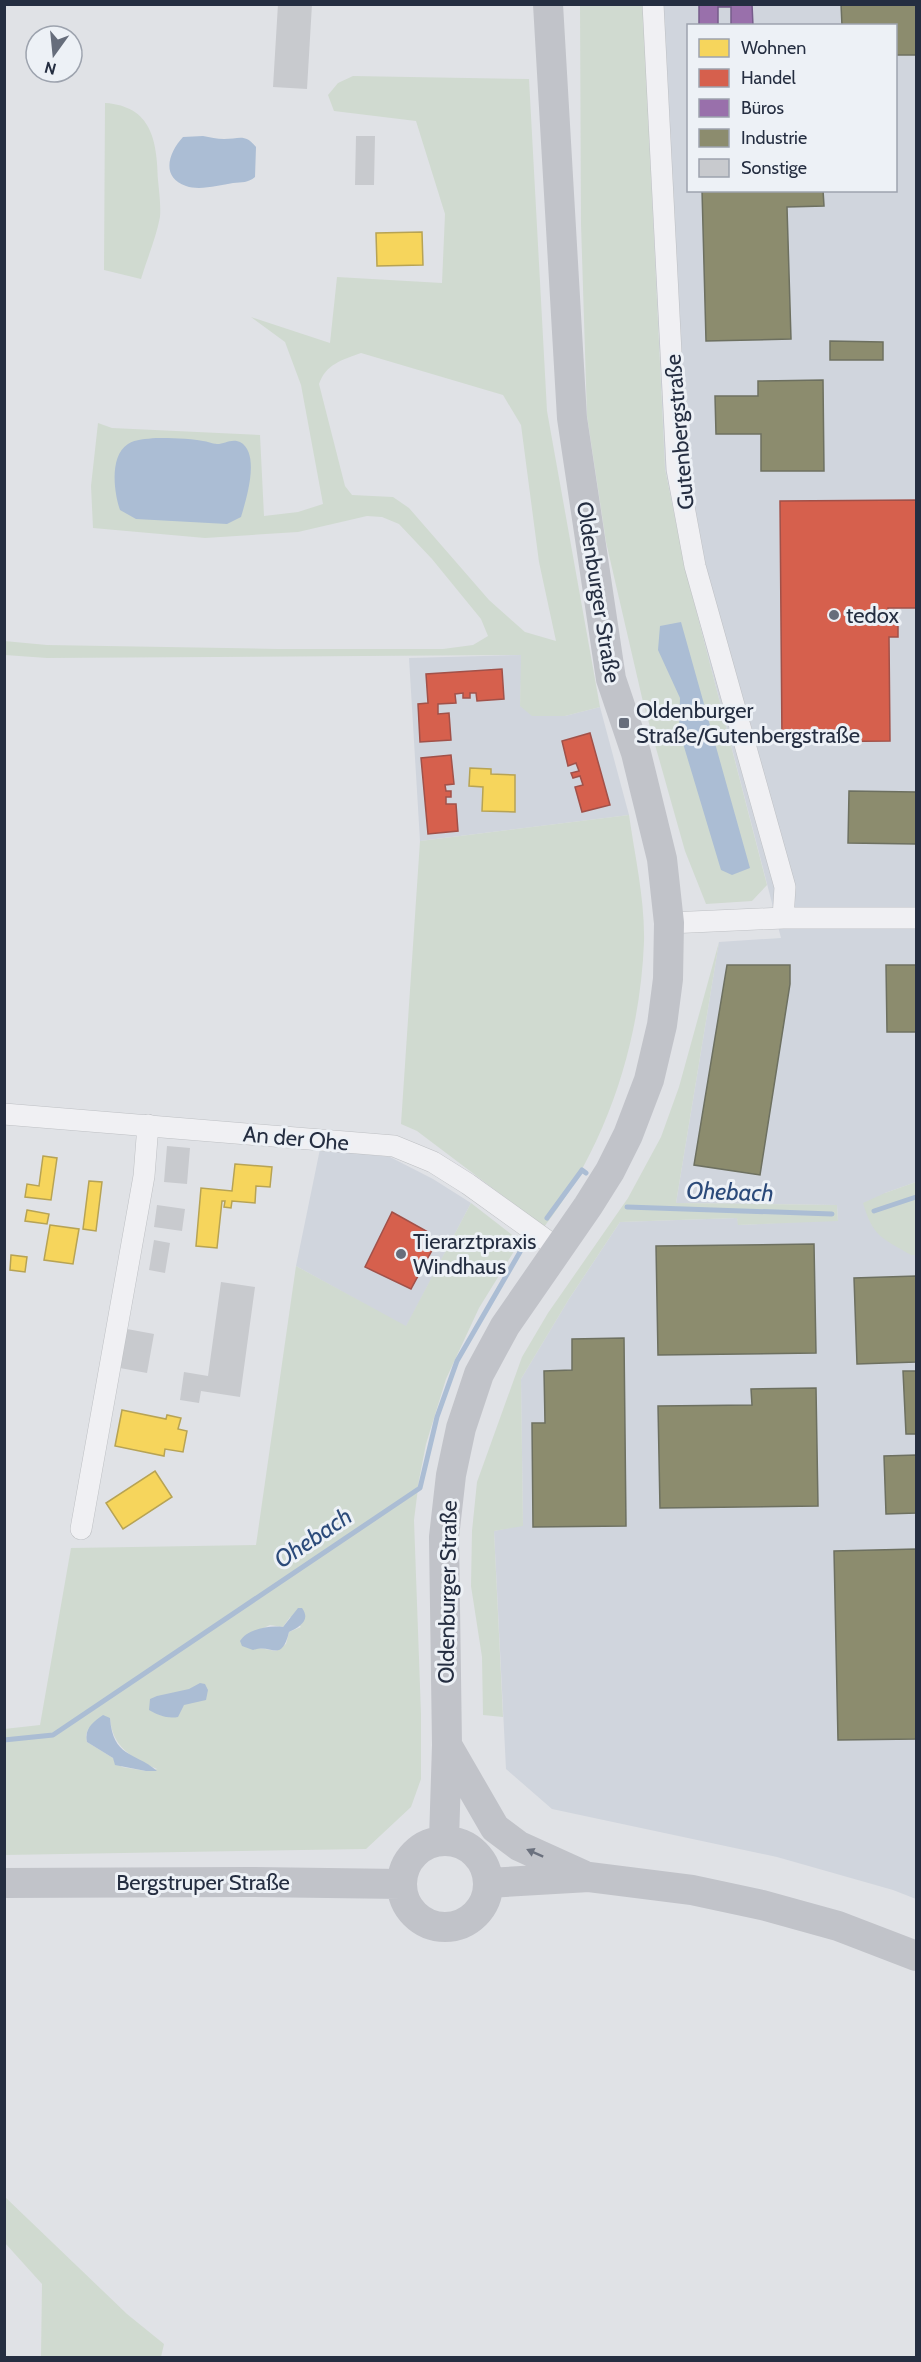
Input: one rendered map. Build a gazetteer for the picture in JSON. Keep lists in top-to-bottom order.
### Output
{
  "streets": {
    "main road": ["Oldenburger Straße", "Bergstruper Straße"],
    "street": ["Gutenbergstraße", "An der Ohe"]
  },
  "crossings": [
    ["Oldenburger Straße", "An der Ohe"],
    ["Oldenburger Straße", "Bergstruper Straße"]
  ],
  "water": ["Ohebach"],
  "places": {
    "other": ["tedox", "Tierarztpraxis Windhaus"],
    "transit": ["Oldenburger Straße/Gutenbergstraße"]
  },
  "legend": [
    "Wohnen",
    "Handel",
    "Büros",
    "Industrie",
    "Sonstige"
  ],
  "north": "bottom"
}
